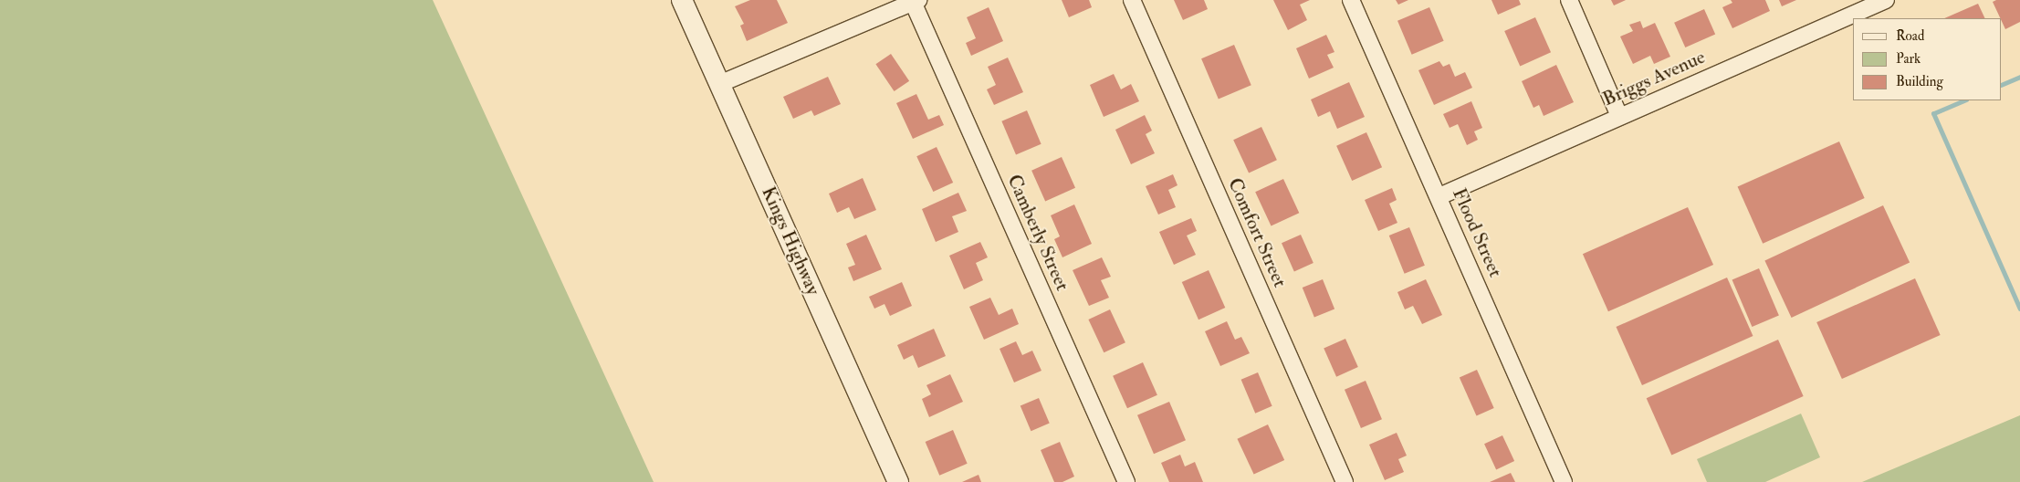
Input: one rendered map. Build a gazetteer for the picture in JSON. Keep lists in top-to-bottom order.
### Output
{
  "streets": {
    "street": [
      "Briggs Avenue",
      "Camberly Street",
      "Comfort Street",
      "Flood Street",
      "Kings Highway"
    ]
  },
  "crossings": [
    ["Briggs Avenue", "Flood Street"]
  ],
  "legend": ["Road", "Park", "Building"]
}
